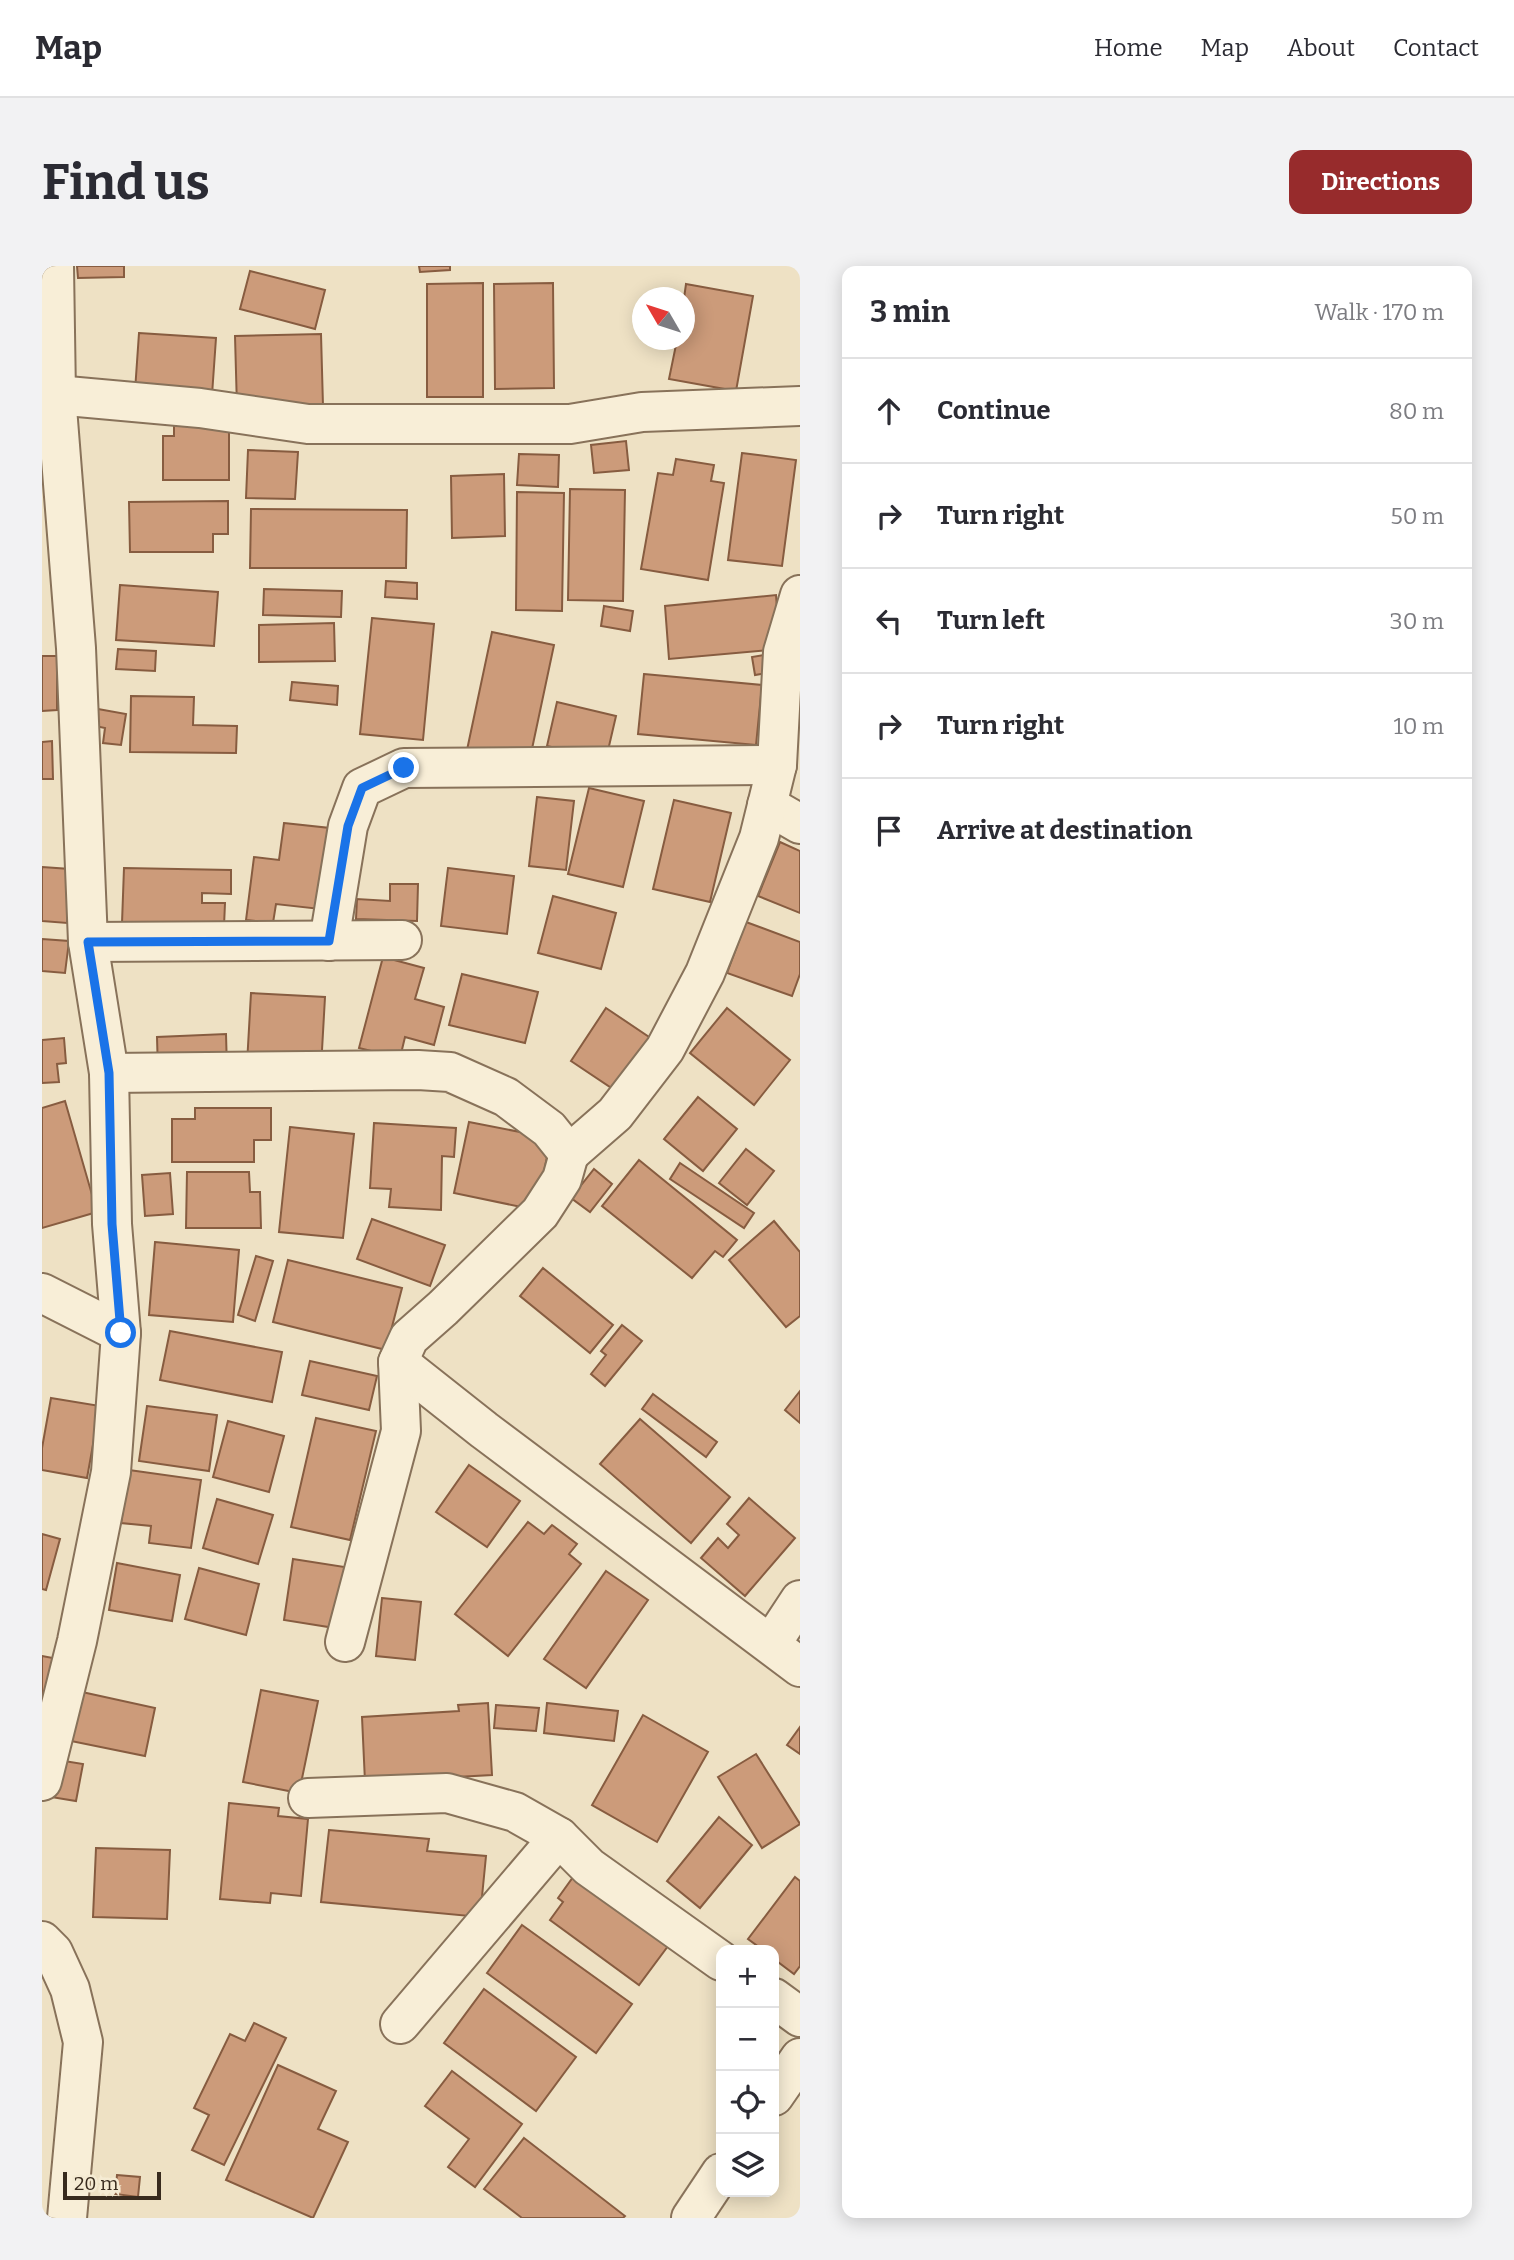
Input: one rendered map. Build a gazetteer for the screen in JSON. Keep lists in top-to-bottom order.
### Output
{
  "scale_bar": "20 m",
  "north": "top left",
  "page": {
    "header": "Map",
    "nav": [
      "Home",
      "Map",
      "About",
      "Contact"
    ],
    "buttons": "Directions",
    "title": "Find us",
    "heading": ["3 min", "Walk · 170 m"],
    "list": [
      ["Continue", "80 m"],
      ["Turn right", "50 m"],
      ["Turn left", "30 m"],
      ["Turn right", "10 m"],
      "Arrive at destination"
    ],
    "map_buttons": ["+", "−"],
    "scale": "20 m"
  }
}
